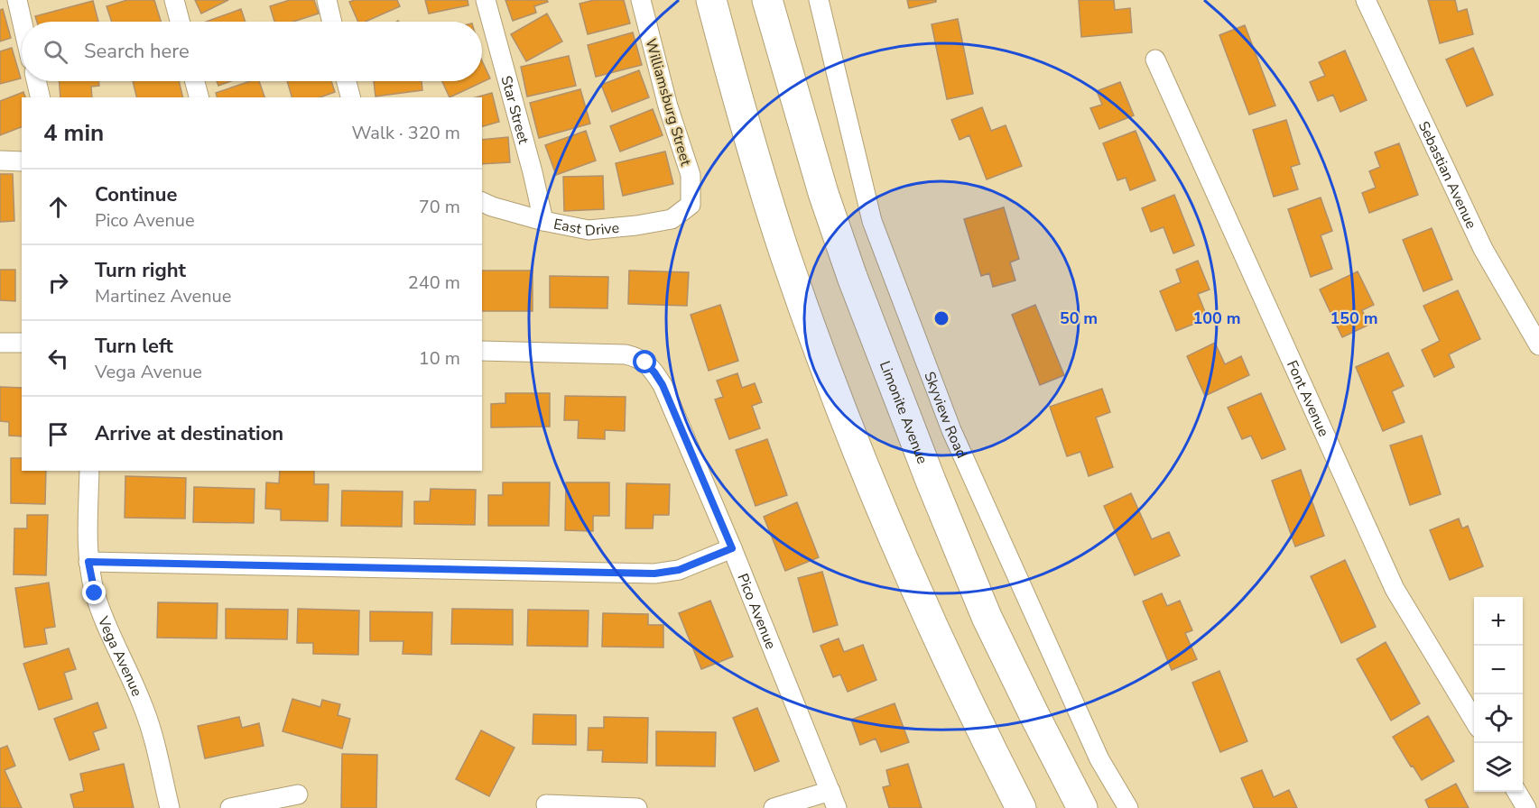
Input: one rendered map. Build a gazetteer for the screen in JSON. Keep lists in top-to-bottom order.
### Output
{
  "streets": {
    "main road": ["Limonite Avenue"],
    "street": [
      "Williamsburg Street",
      "Star Street",
      "Sebastian Avenue",
      "East Drive",
      "Font Avenue",
      "Skyview Road",
      "Pico Avenue",
      "Vega Avenue"
    ]
  },
  "crossings": [
    ["Williamsburg Street", "East Drive"],
    ["Star Street", "East Drive"]
  ],
  "page": {
    "search": "Search here",
    "heading": ["4 min", "Walk · 320 m"],
    "list": [
      ["Continue", "Pico Avenue", "70 m"],
      ["Turn right", "Martinez Avenue", "240 m"],
      ["Turn left", "Vega Avenue", "10 m"],
      "Arrive at destination"
    ],
    "map_buttons": ["+", "−"]
  },
  "rings": ["50 m", "100 m", "150 m"]
}
